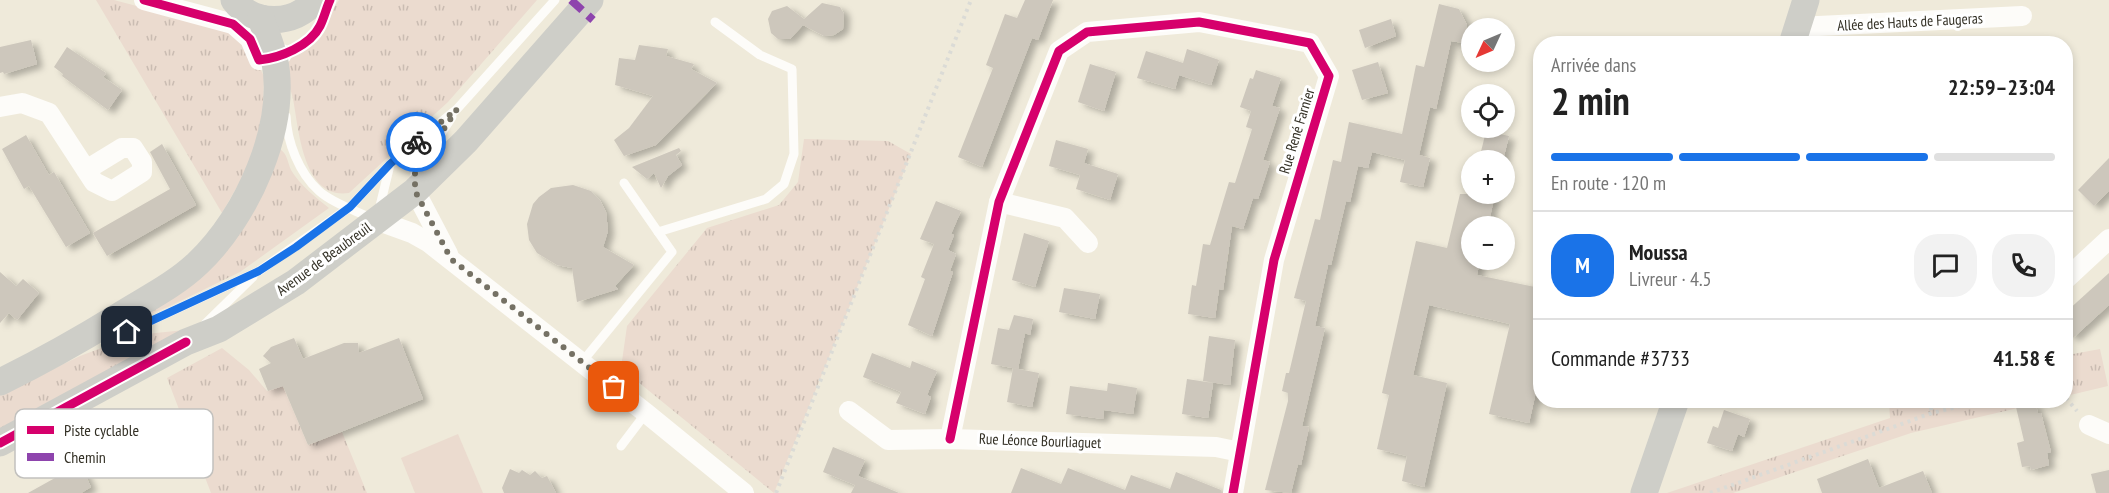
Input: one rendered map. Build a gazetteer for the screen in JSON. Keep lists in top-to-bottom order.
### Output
{
  "streets": {
    "main road": ["Avenue de Beaubreuil"],
    "street": ["Allée des Hauts de Faugeras", "Rue René Farnier", "Rue Léonce Bourliaguet"]
  },
  "crossings": [
    ["Rue René Farnier", "Rue Léonce Bourliaguet"]
  ],
  "legend": ["Piste cyclable", "Chemin"],
  "north": "bottom left",
  "page": {
    "map_buttons": ["+", "−"],
    "heading": ["2 min", "Arrivée dans", "22:59–23:04"],
    "panel": [
      "Moussa",
      "Livreur · 4.5",
      "Commande #3733",
      "41.58 €"
    ],
    "bar": "En route · 120 m",
    "round": "M"
  }
}
